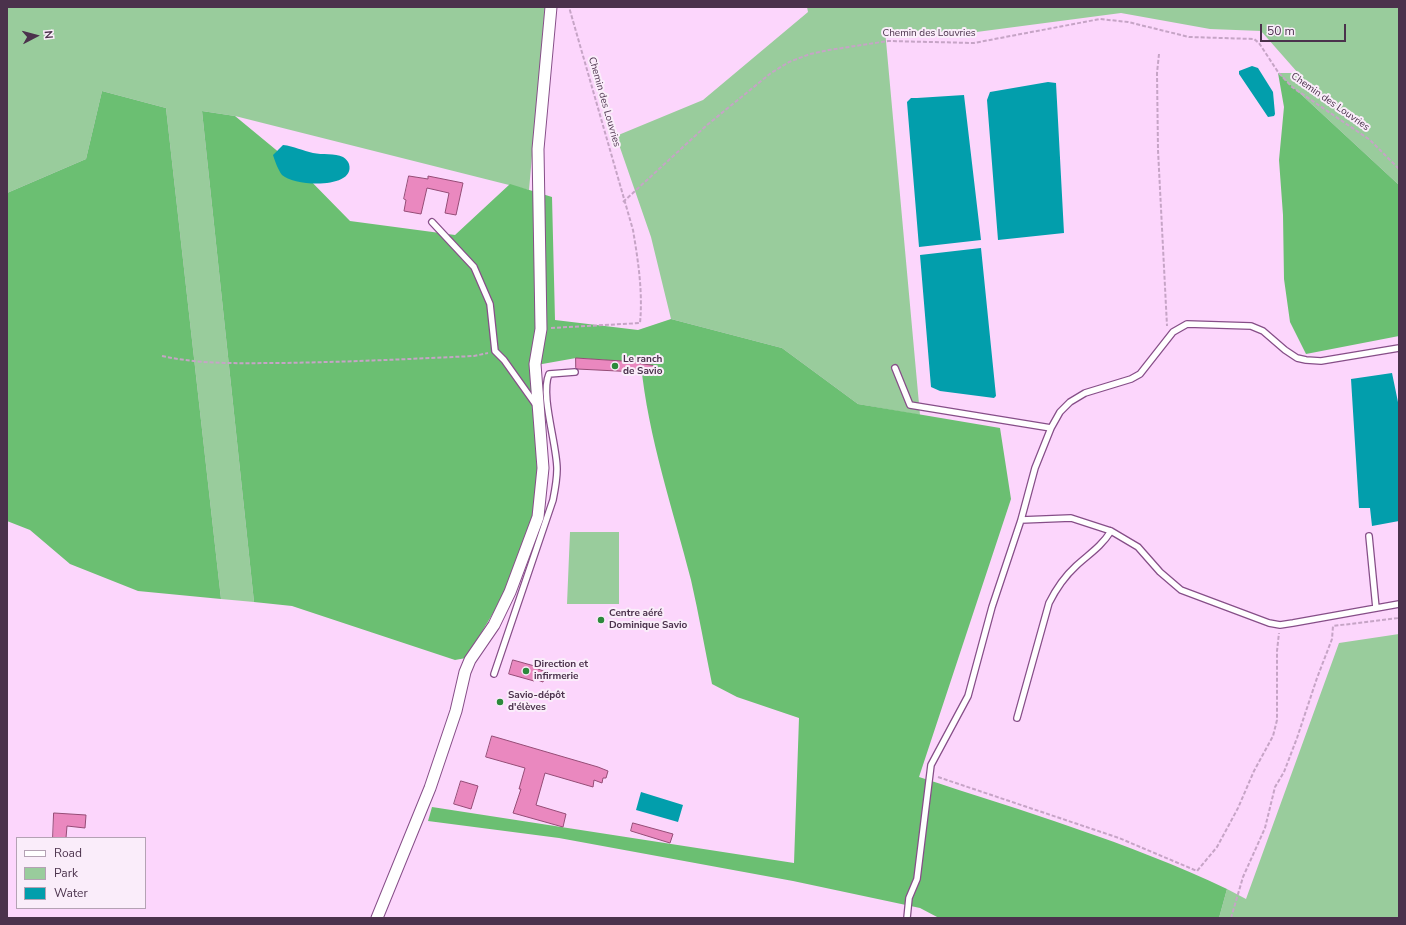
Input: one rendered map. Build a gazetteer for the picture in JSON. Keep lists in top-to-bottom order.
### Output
{
  "streets": {
    "path": ["Chemin des Louvries"]
  },
  "places": [
    "Le ranch de Savio",
    "Centre aéré Dominique Savio",
    "Direction et infirmerie",
    "Savio-dépôt d'élèves"
  ],
  "legend": ["Road", "Park", "Water"],
  "scale_bar": "50 m",
  "north": "right"
}
